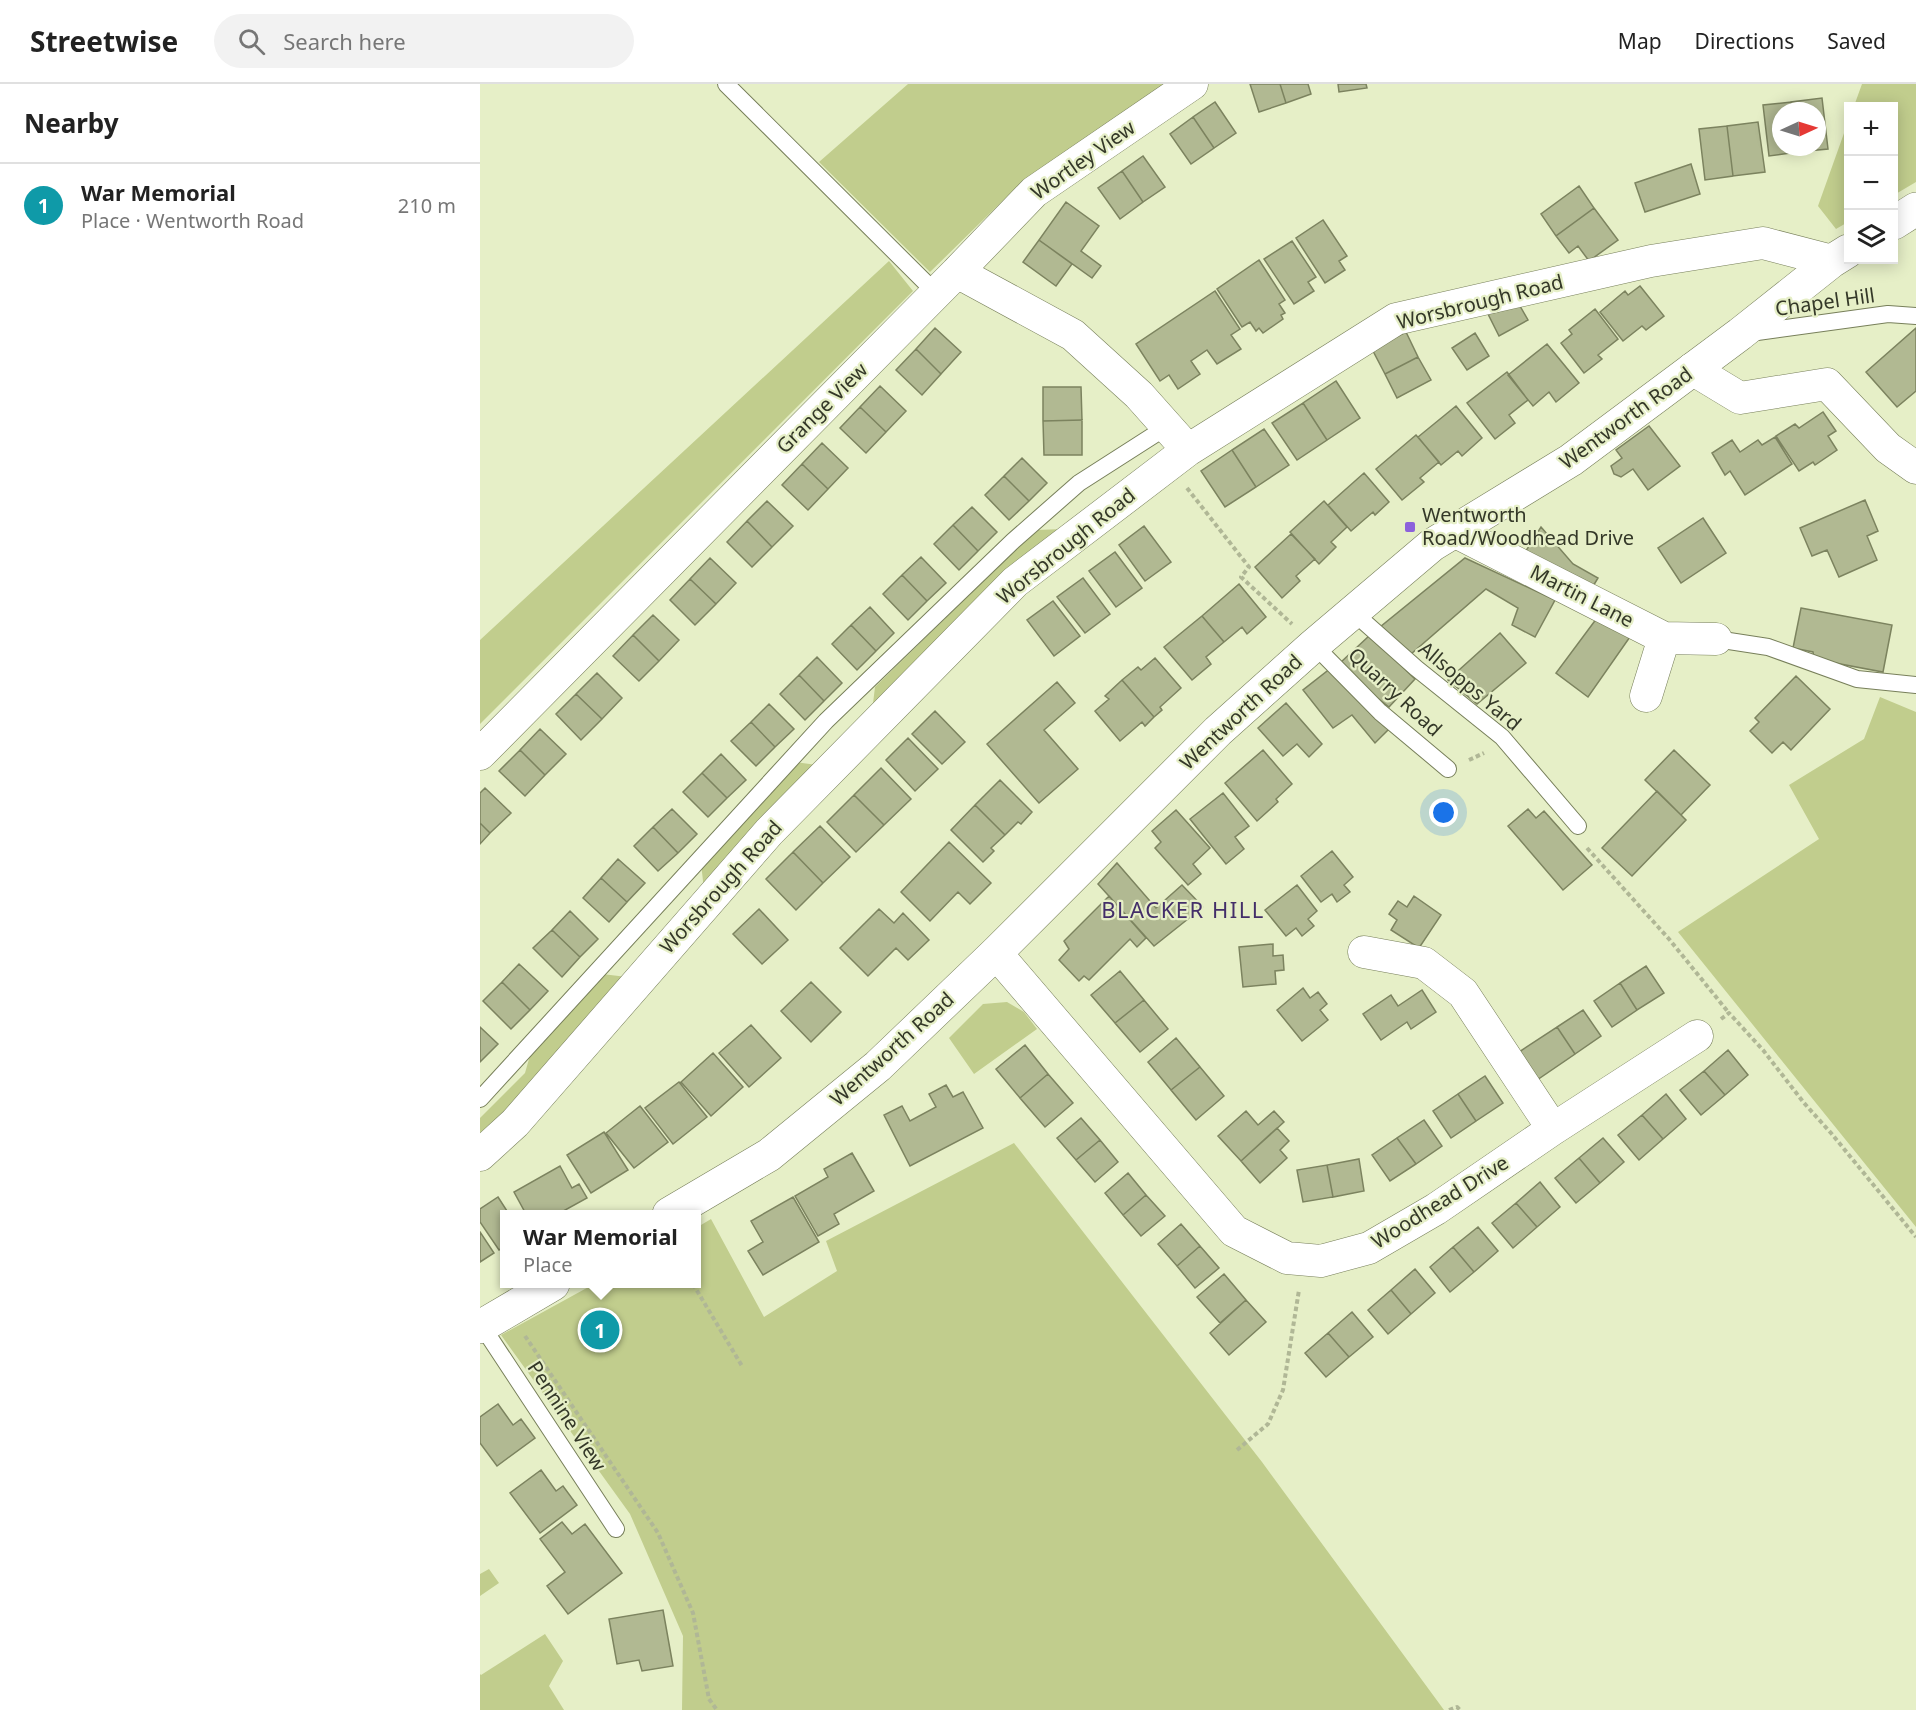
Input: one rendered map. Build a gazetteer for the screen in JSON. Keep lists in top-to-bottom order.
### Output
{
  "streets": {
    "street": [
      "Wortley View",
      "Worsbrough Road",
      "Grange View",
      "Wentworth Road",
      "Martin Lane",
      "Woodhead Drive"
    ],
    "lane": [
      "Chapel Hill",
      "Allsopps Yard",
      "Quarry Road",
      "Pennine View"
    ]
  },
  "crossings": [
    ["Wortley View", "Grange View"],
    ["Worsbrough Road", "Wentworth Road"],
    ["Chapel Hill", "Wentworth Road"],
    ["Wentworth Road", "Martin Lane"],
    ["Wentworth Road", "Allsopps Yard"],
    ["Wentworth Road", "Quarry Road"],
    ["Wentworth Road", "Woodhead Drive"]
  ],
  "districts": ["BLACKER HILL"],
  "places": {
    "transit": ["Wentworth Road/Woodhead Drive"]
  },
  "north": "right",
  "page": {
    "header": "Streetwise",
    "search": "Search here",
    "nav": ["Map", "Directions", "Saved"],
    "heading": "Nearby",
    "map_buttons": ["+", "−"],
    "list": [
      {
        "mark": "1",
        "name": "War Memorial",
        "note": "Place · Wentworth Road",
        "value": "210 m"
      }
    ],
    "popup": ["War Memorial", "Place"],
    "pins": "1"
  }
}
